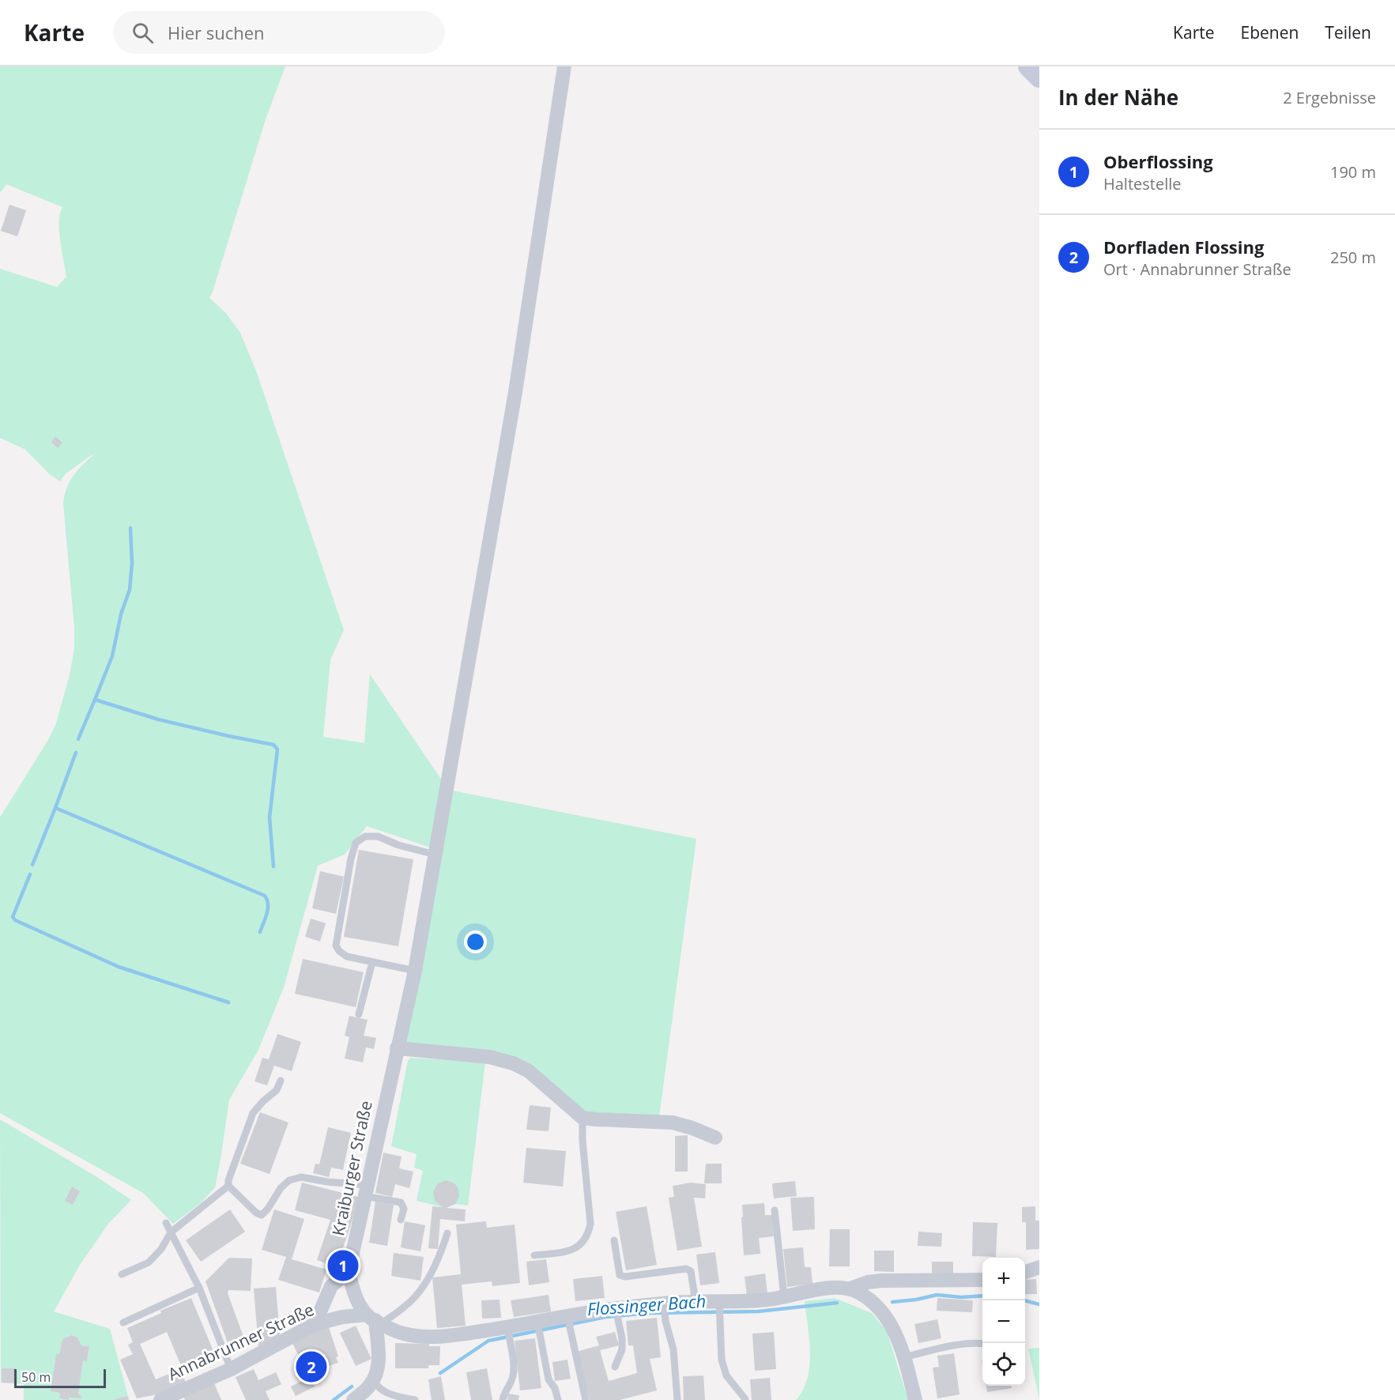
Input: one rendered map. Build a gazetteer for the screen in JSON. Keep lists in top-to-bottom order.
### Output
{
  "streets": {
    "street": ["Kraiburger Straße", "Annabrunner Straße"]
  },
  "crossings": [
    ["Kraiburger Straße", "Annabrunner Straße"]
  ],
  "water": ["Flossinger Bach"],
  "scale_bar": "50 m",
  "page": {
    "header": "Karte",
    "search": "Hier suchen",
    "nav": ["Karte", "Ebenen", "Teilen"],
    "heading": ["In der Nähe", "2 Ergebnisse"],
    "list": [
      {
        "mark": "1",
        "name": "Oberflossing",
        "note": "Haltestelle",
        "value": "190 m"
      },
      {
        "mark": "2",
        "name": "Dorfladen Flossing",
        "note": "Ort · Annabrunner Straße",
        "value": "250 m"
      }
    ],
    "pins": ["1", "2"],
    "map_buttons": ["+", "−"],
    "scale": "50 m"
  }
}
